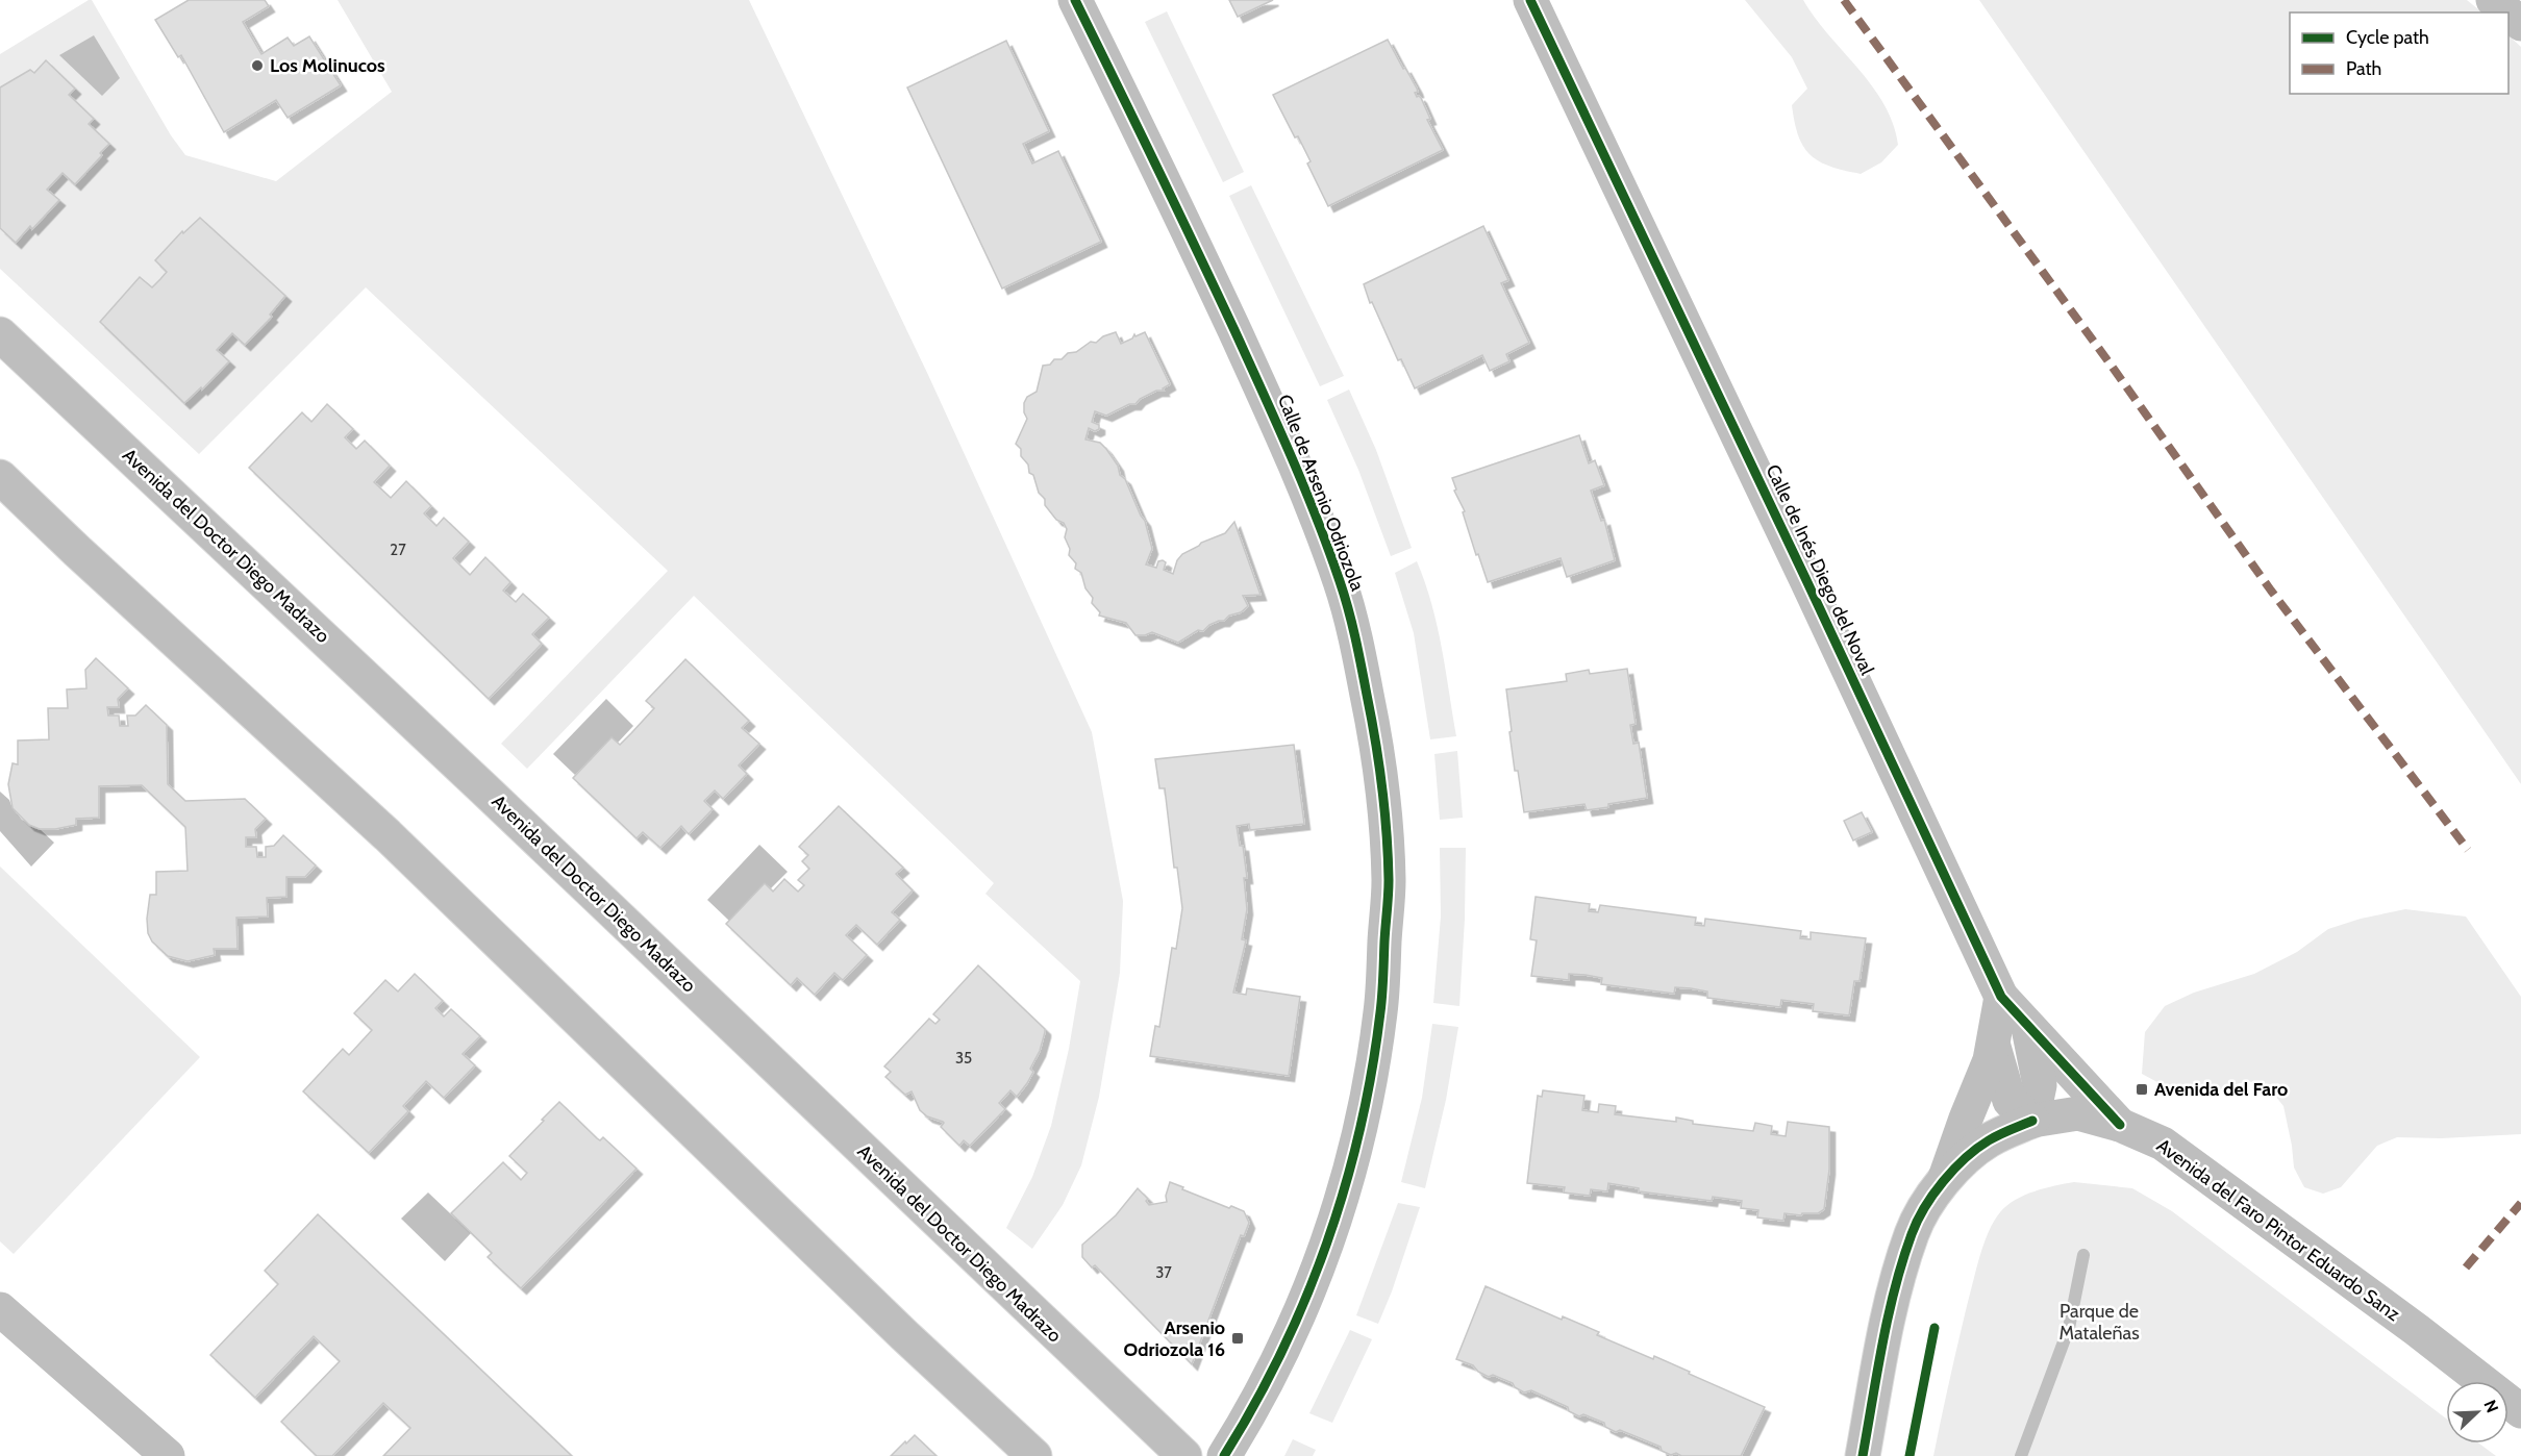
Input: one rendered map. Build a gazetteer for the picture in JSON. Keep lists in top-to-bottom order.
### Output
{
  "streets": {
    "street": [
      "Calle de Arsenio Odriozola",
      "Avenida del Doctor Diego Madrazo",
      "Calle de Inés Diego del Noval",
      "Avenida del Faro Pintor Eduardo Sanz"
    ]
  },
  "crossings": [
    ["Calle de Inés Diego del Noval", "Avenida del Faro Pintor Eduardo Sanz"]
  ],
  "parks": ["Parque de Mataleñas"],
  "places": {
    "other": ["Los Molinucos"],
    "transit": ["Avenida del Faro", "Arsenio Odriozola 16"]
  },
  "house_numbers": ["27", "35", "37"],
  "legend": ["Cycle path", "Path"],
  "north": "top right"
}
